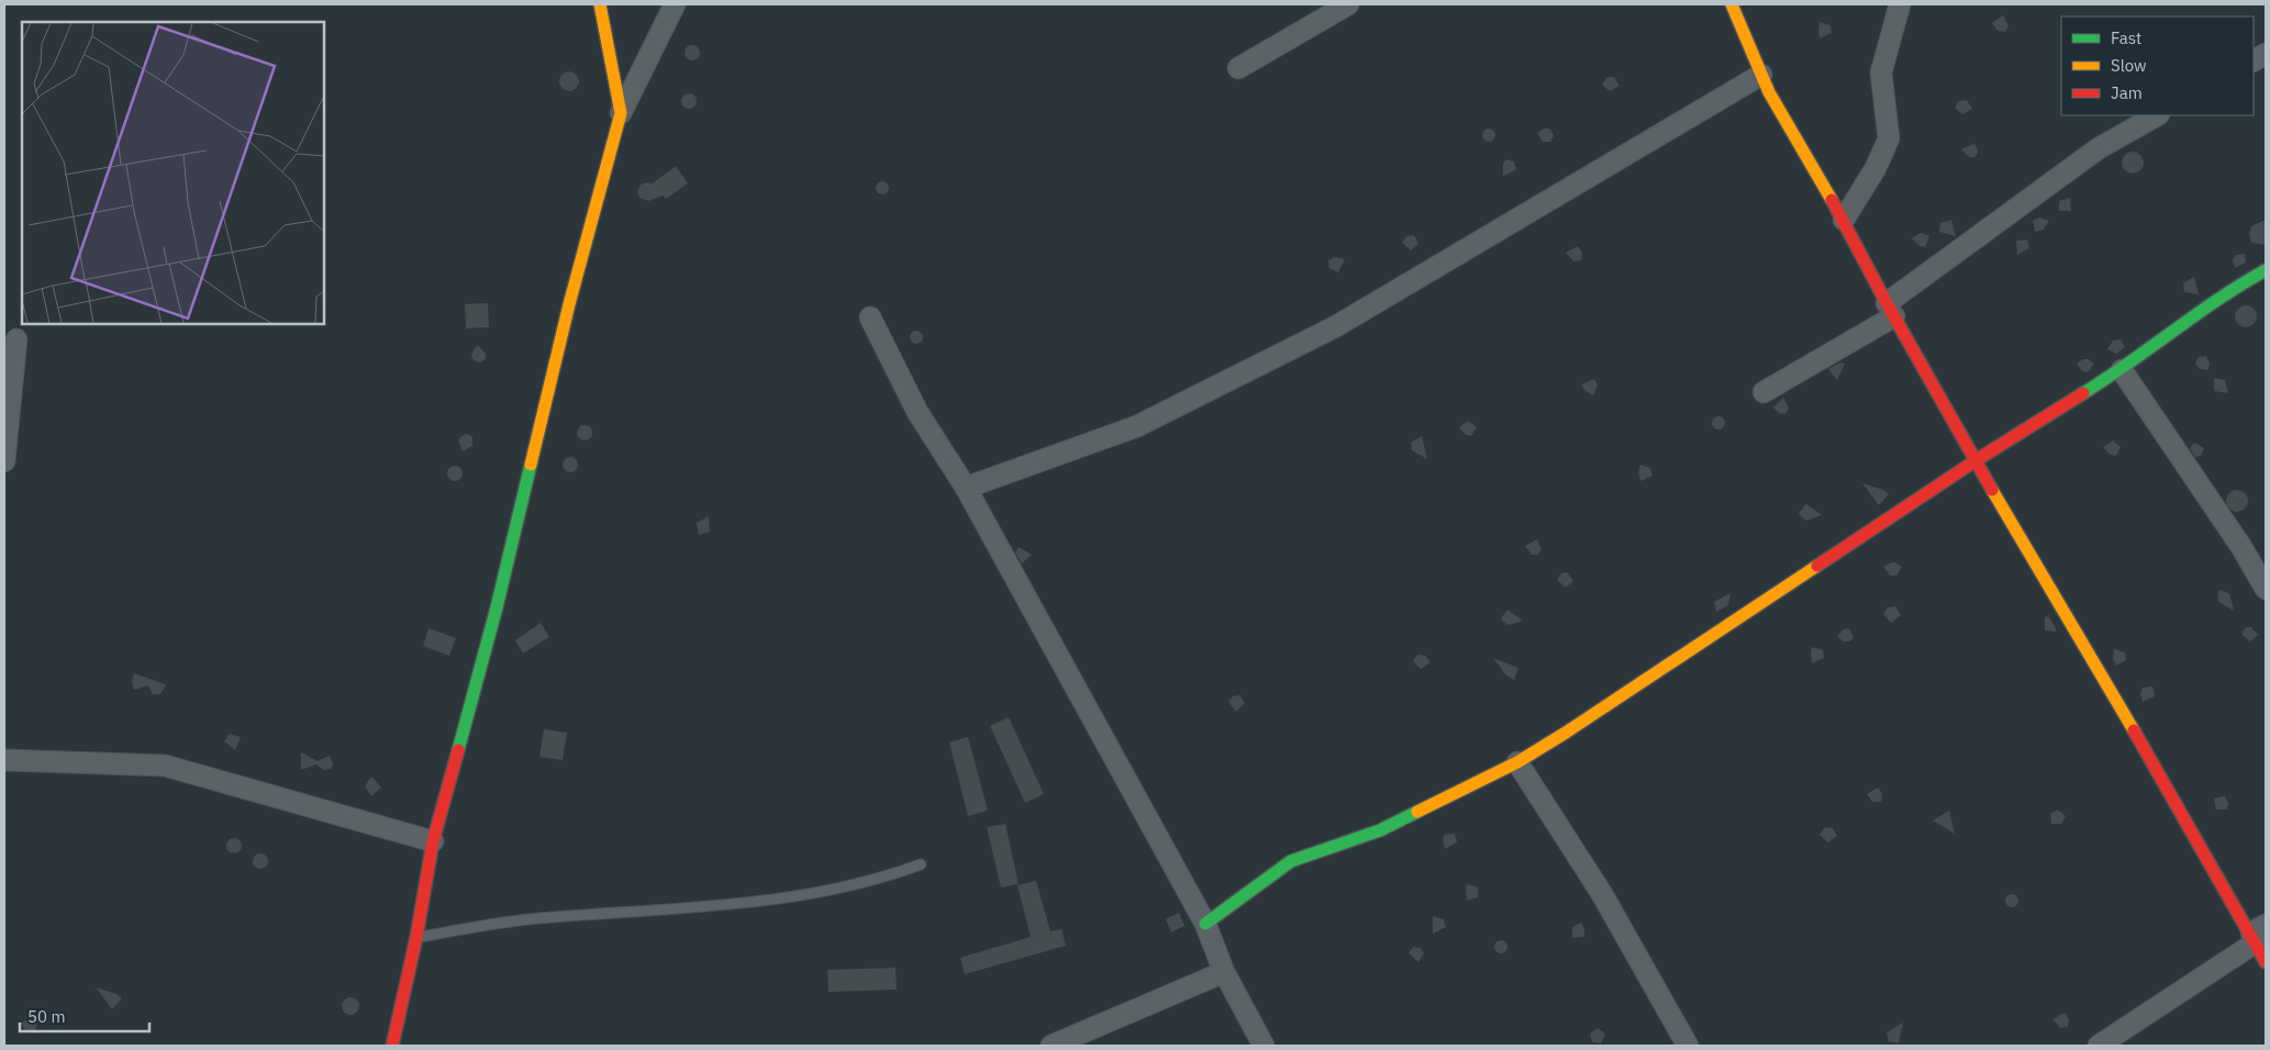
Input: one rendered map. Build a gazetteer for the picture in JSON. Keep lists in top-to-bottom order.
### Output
{
  "legend": ["Fast", "Slow", "Jam"],
  "scale_bar": "50 m"
}
